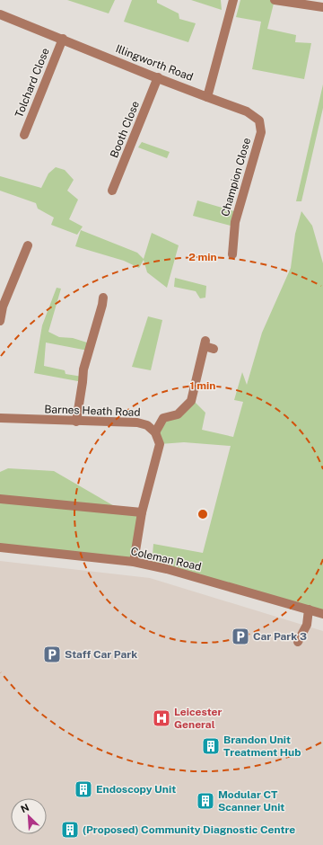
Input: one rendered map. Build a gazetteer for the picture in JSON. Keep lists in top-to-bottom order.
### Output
{
  "streets": {
    "street": [
      "Illingworth Road",
      "Tolchard Close",
      "Booth Close",
      "Champion Close",
      "Barnes Heath Road",
      "Coleman Road"
    ]
  },
  "crossings": [
    ["Illingworth Road", "Tolchard Close"],
    ["Illingworth Road", "Booth Close"],
    ["Illingworth Road", "Champion Close"]
  ],
  "places": {
    "parking": ["Car Park 3", "Staff Car Park"],
    "hospital": ["Leicester General"],
    "building": [
      "Brandon Unit Treatment Hub",
      "Endoscopy Unit",
      "Modular CT Scanner Unit",
      "(Proposed) Community Diagnostic Centre"
    ]
  },
  "north": "top left",
  "rings": ["2 min", "1 min"]
}
